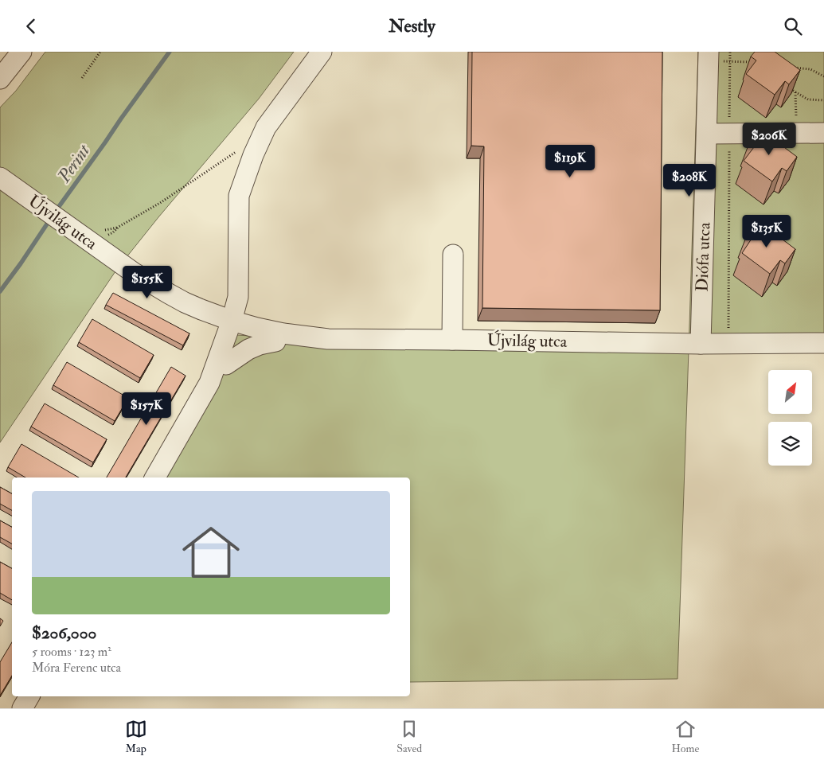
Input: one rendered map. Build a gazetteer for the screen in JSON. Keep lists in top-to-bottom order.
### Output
{
  "streets": {
    "street": ["Újvilág utca", "Diófa utca"]
  },
  "crossings": [
    ["Újvilág utca", "Diófa utca"]
  ],
  "water": ["Perint"],
  "north": "top right",
  "page": {
    "header": "Nestly",
    "price": [
      "$206K",
      "$119K",
      "$208K",
      "$135K",
      "$155K",
      "$157K"
    ],
    "list": [
      {
        "name": "$206,000",
        "note": "5 rooms · 123 m² · Móra Ferenc utca"
      }
    ],
    "tabs": ["Map", "Saved", "Home"]
  }
}
